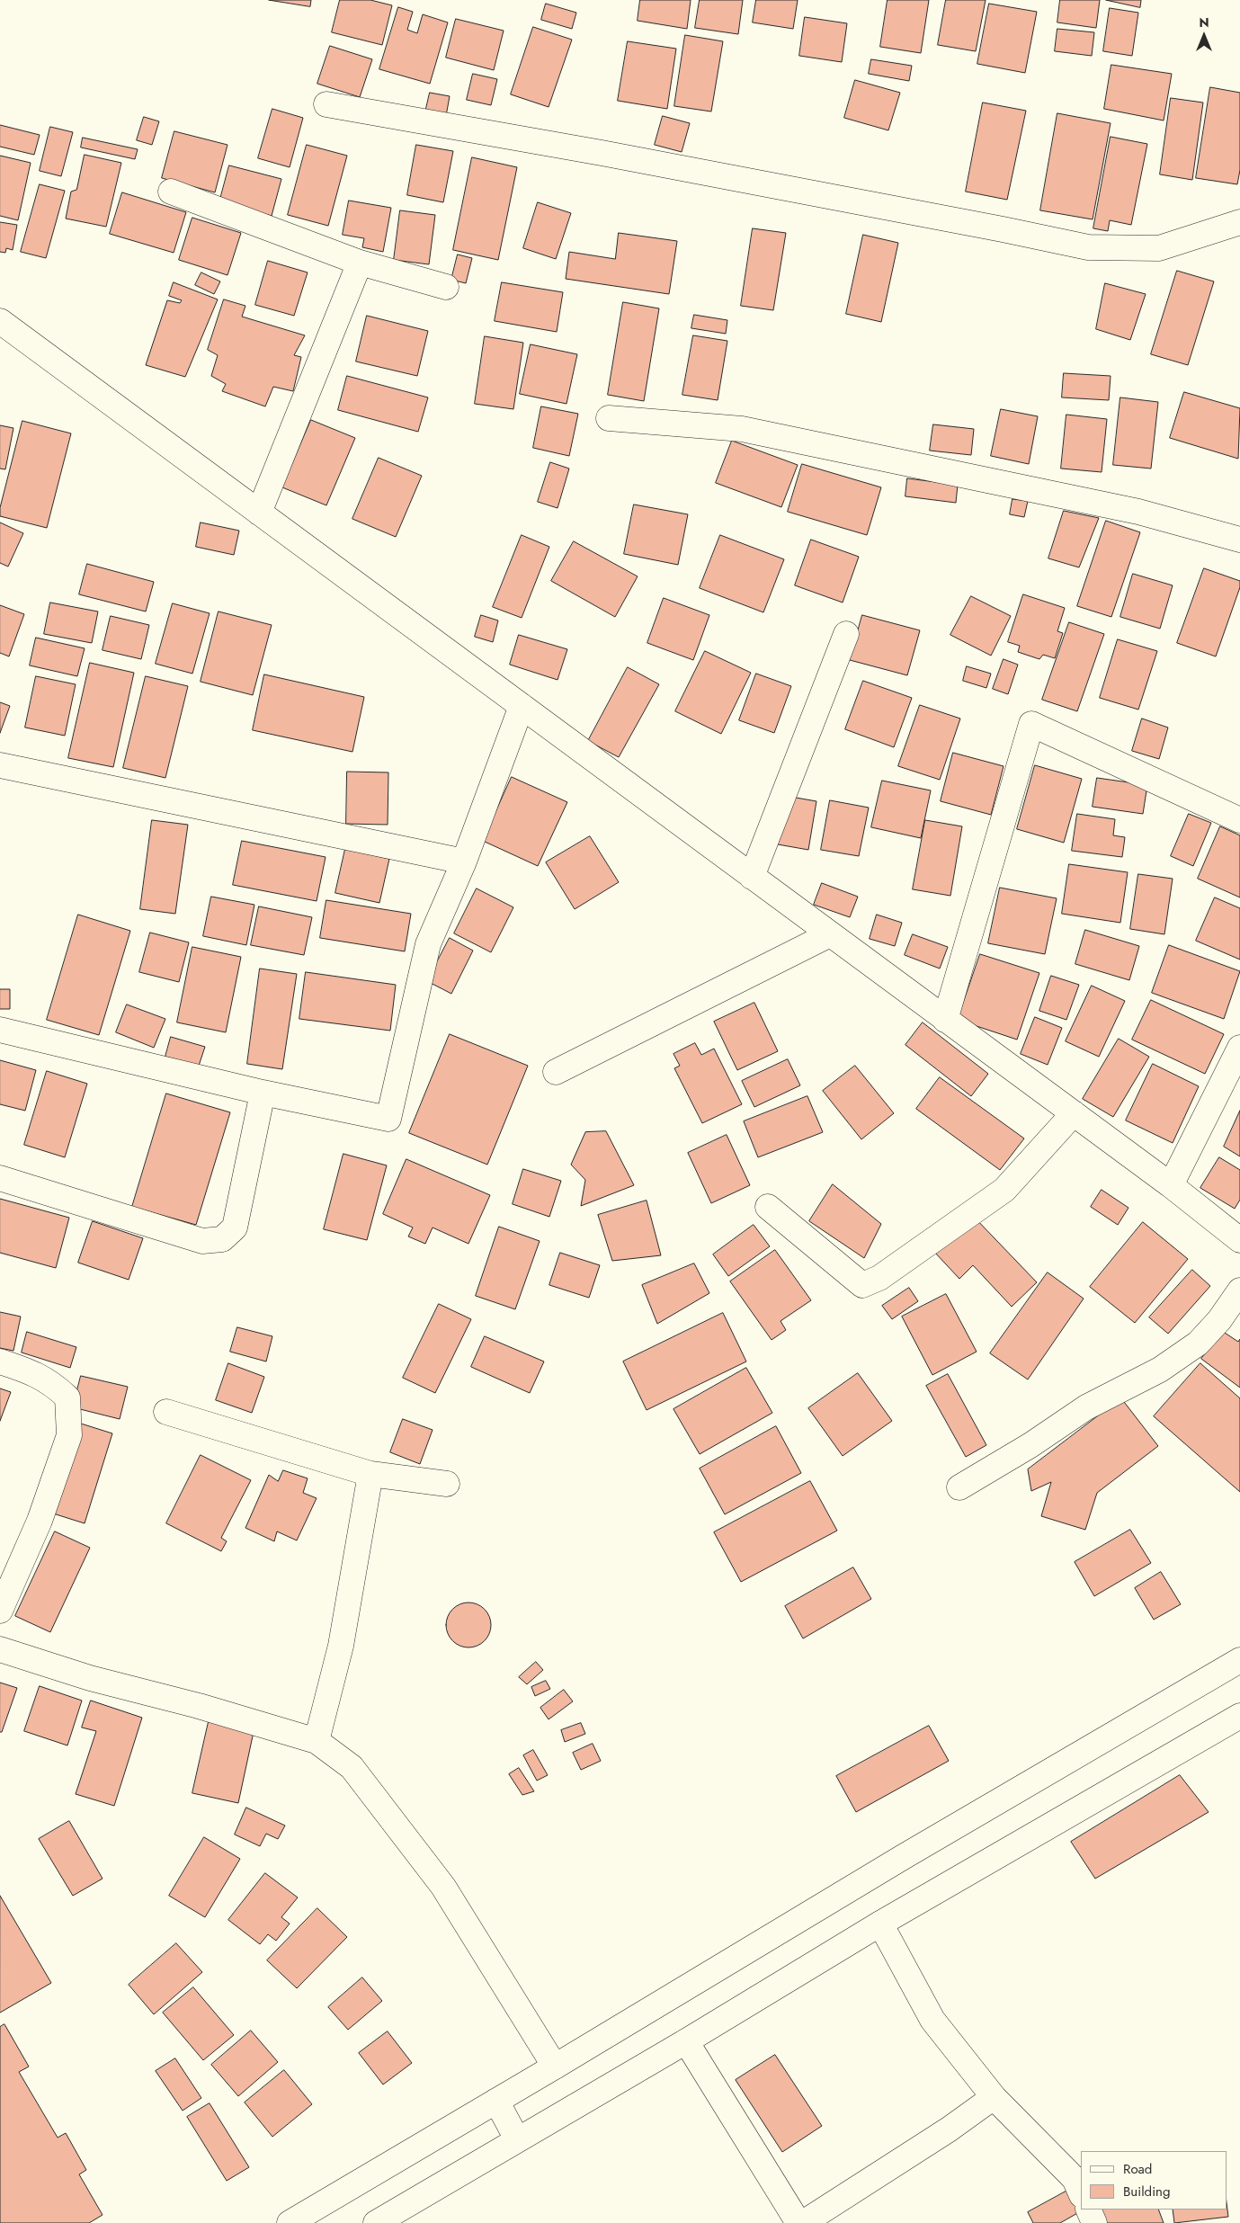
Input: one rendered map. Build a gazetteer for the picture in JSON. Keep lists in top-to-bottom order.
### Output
{
  "legend": ["Road", "Building"],
  "north": "top"
}
